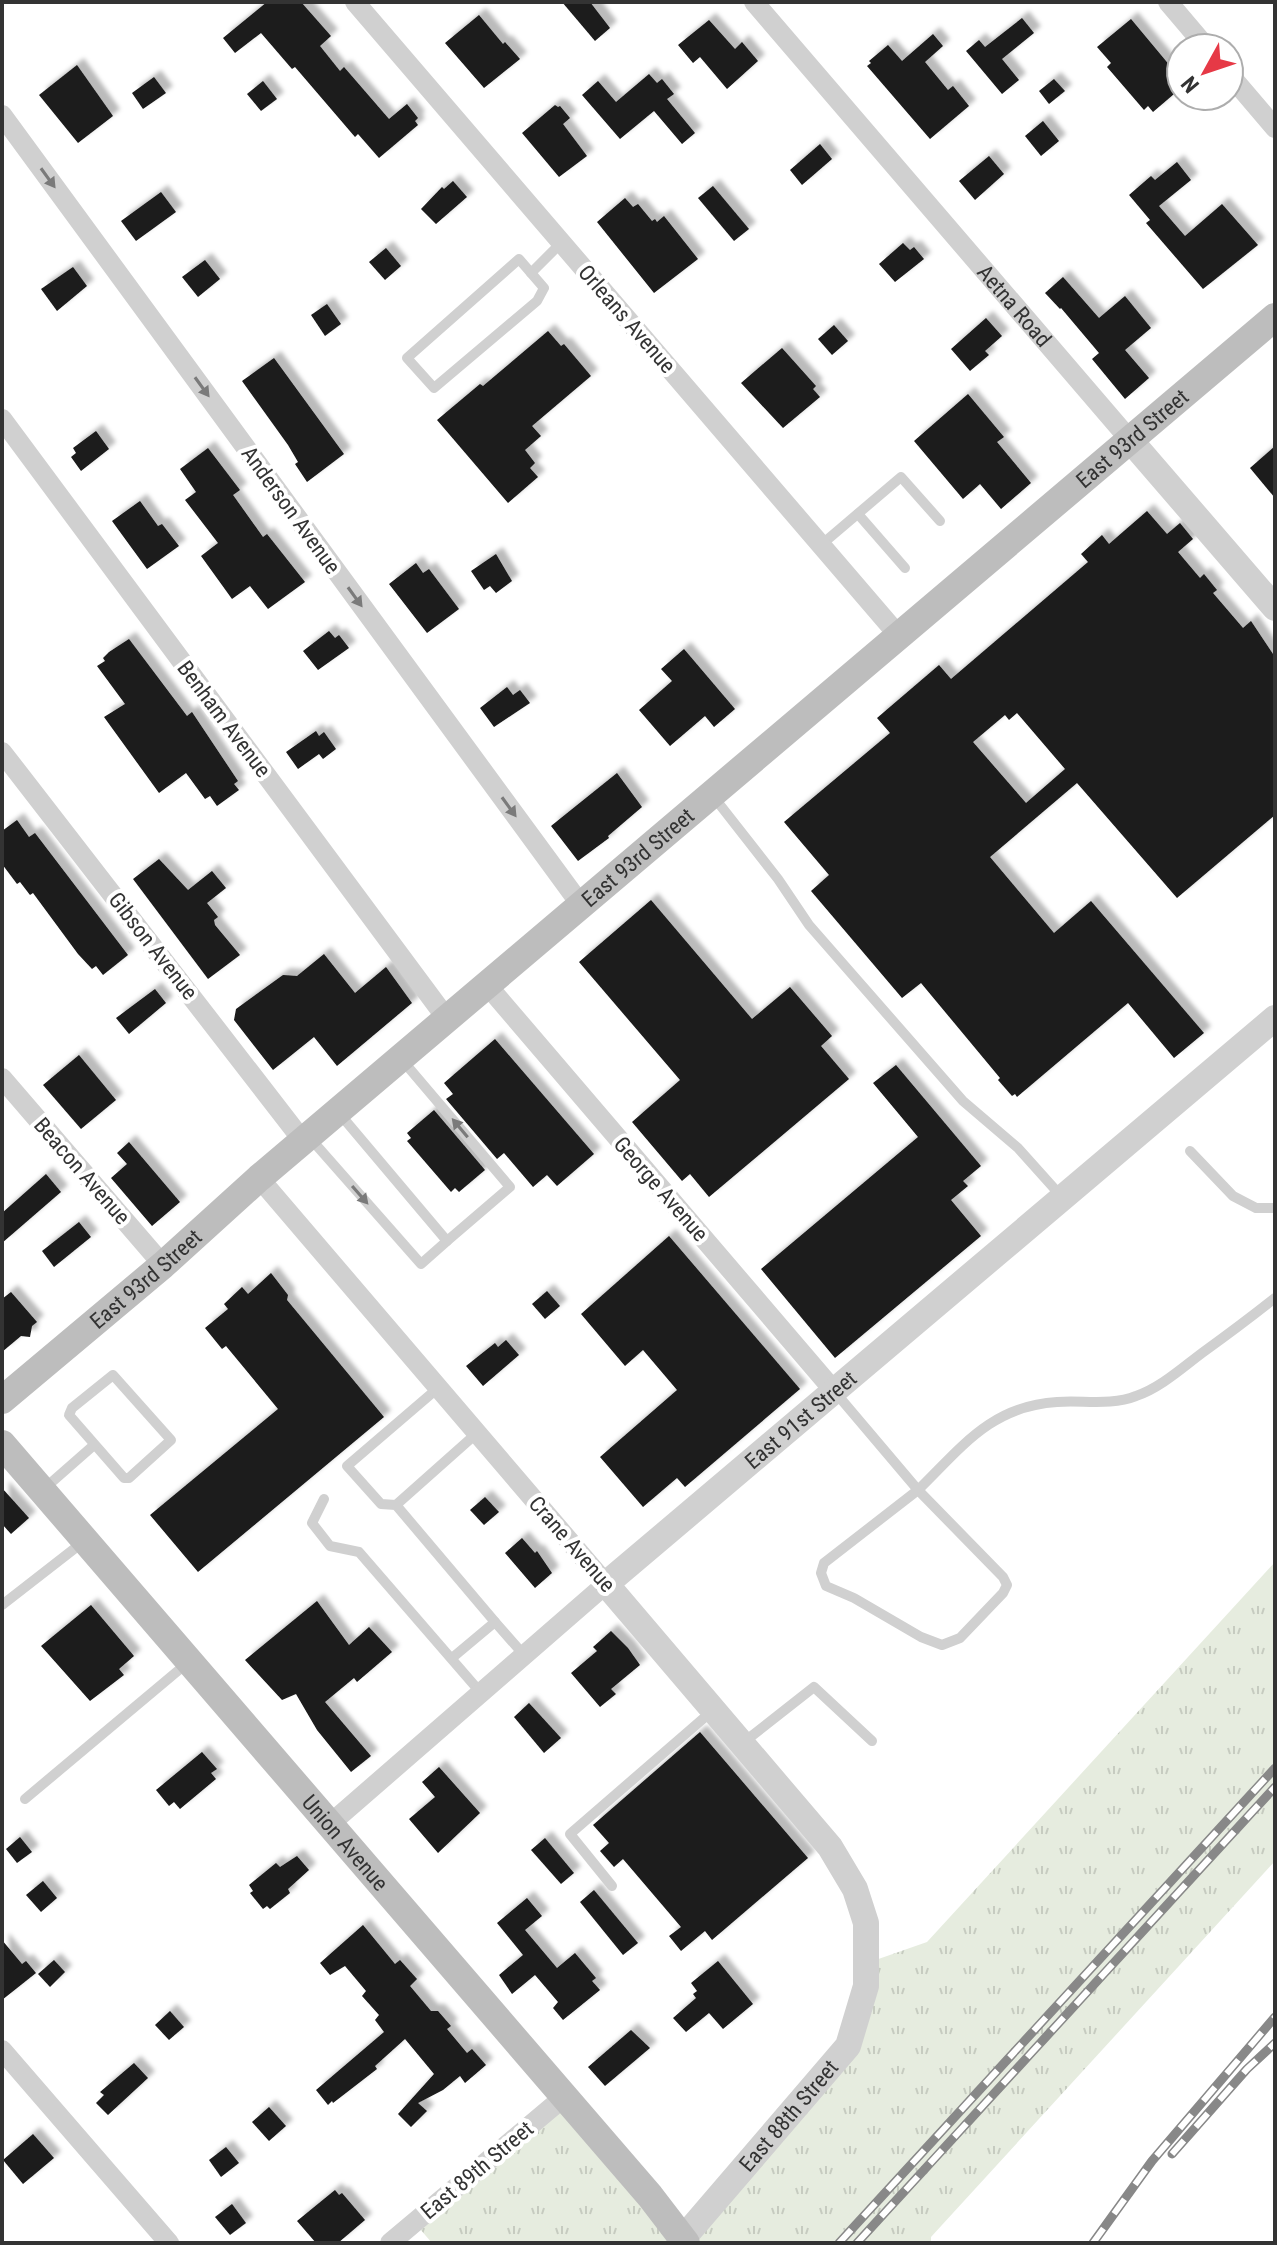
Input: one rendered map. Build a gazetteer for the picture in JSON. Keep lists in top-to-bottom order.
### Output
{
  "streets": {
    "main road": ["East 93rd Street", "Union Avenue"],
    "street": [
      "Aetna Road",
      "Orleans Avenue",
      "Anderson Avenue",
      "Benham Avenue",
      "Gibson Avenue",
      "Beacon Avenue",
      "George Avenue",
      "East 91st Street",
      "Crane Avenue",
      "East 88th Street",
      "East 89th Street"
    ]
  },
  "crossings": [
    ["Aetna Road", "East 93rd Street"],
    ["Orleans Avenue", "East 93rd Street"],
    ["East 93rd Street", "Anderson Avenue"],
    ["East 93rd Street", "Benham Avenue"],
    ["East 93rd Street", "Gibson Avenue"],
    ["East 93rd Street", "Beacon Avenue"],
    ["East 93rd Street", "George Avenue"],
    ["East 93rd Street", "Crane Avenue"],
    ["George Avenue", "East 91st Street"],
    ["East 91st Street", "Crane Avenue"],
    ["East 91st Street", "Union Avenue"],
    ["Crane Avenue", "East 88th Street"],
    ["Union Avenue", "East 88th Street"],
    ["Union Avenue", "East 89th Street"]
  ],
  "one_way": ["Anderson Avenue"],
  "north": "bottom left"
}
